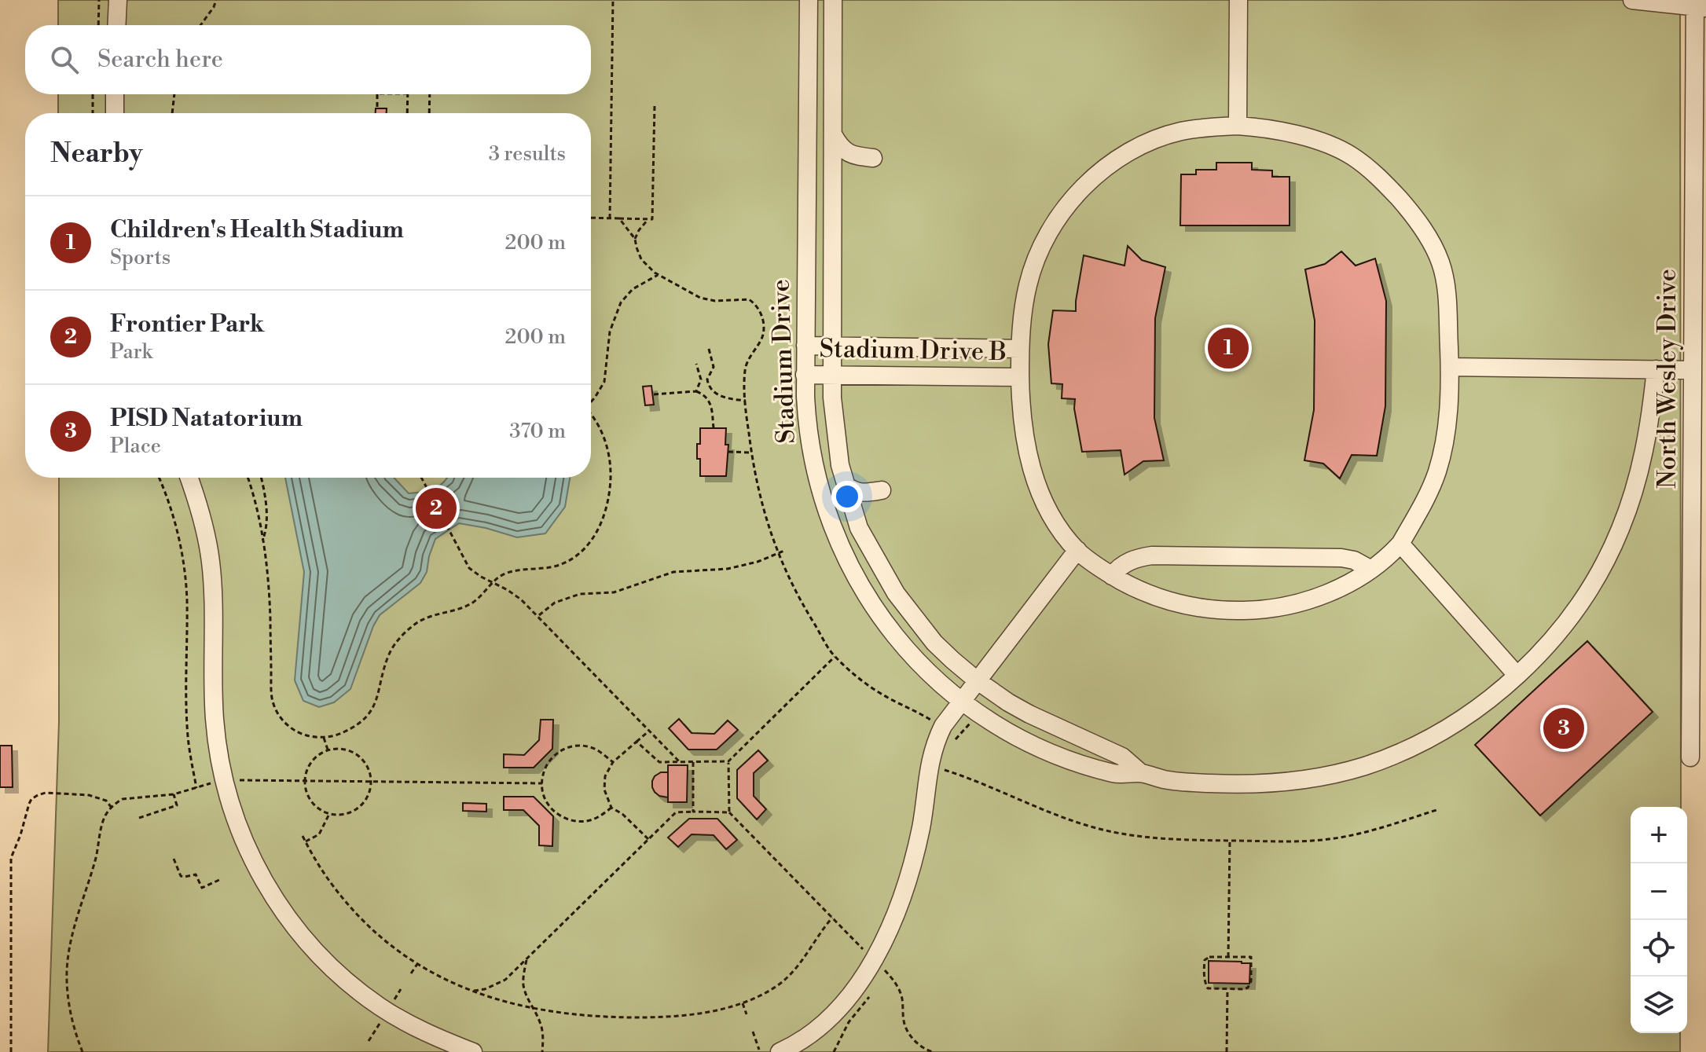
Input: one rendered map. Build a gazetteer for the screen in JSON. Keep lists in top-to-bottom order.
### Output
{
  "streets": {
    "street": ["Stadium Drive B", "Stadium Drive", "North Wesley Drive"]
  },
  "crossings": [
    ["Stadium Drive B", "Stadium Drive"]
  ],
  "page": {
    "search": "Search here",
    "heading": ["Nearby", "3 results"],
    "list": [
      {
        "mark": "1",
        "name": "Children's Health Stadium",
        "note": "Sports",
        "value": "200 m"
      },
      {
        "mark": "2",
        "name": "Frontier Park",
        "note": "Park",
        "value": "200 m"
      },
      {
        "mark": "3",
        "name": "PISD Natatorium",
        "note": "Place",
        "value": "370 m"
      }
    ],
    "pins": ["1", "2", "3"],
    "map_buttons": ["+", "−"]
  }
}
